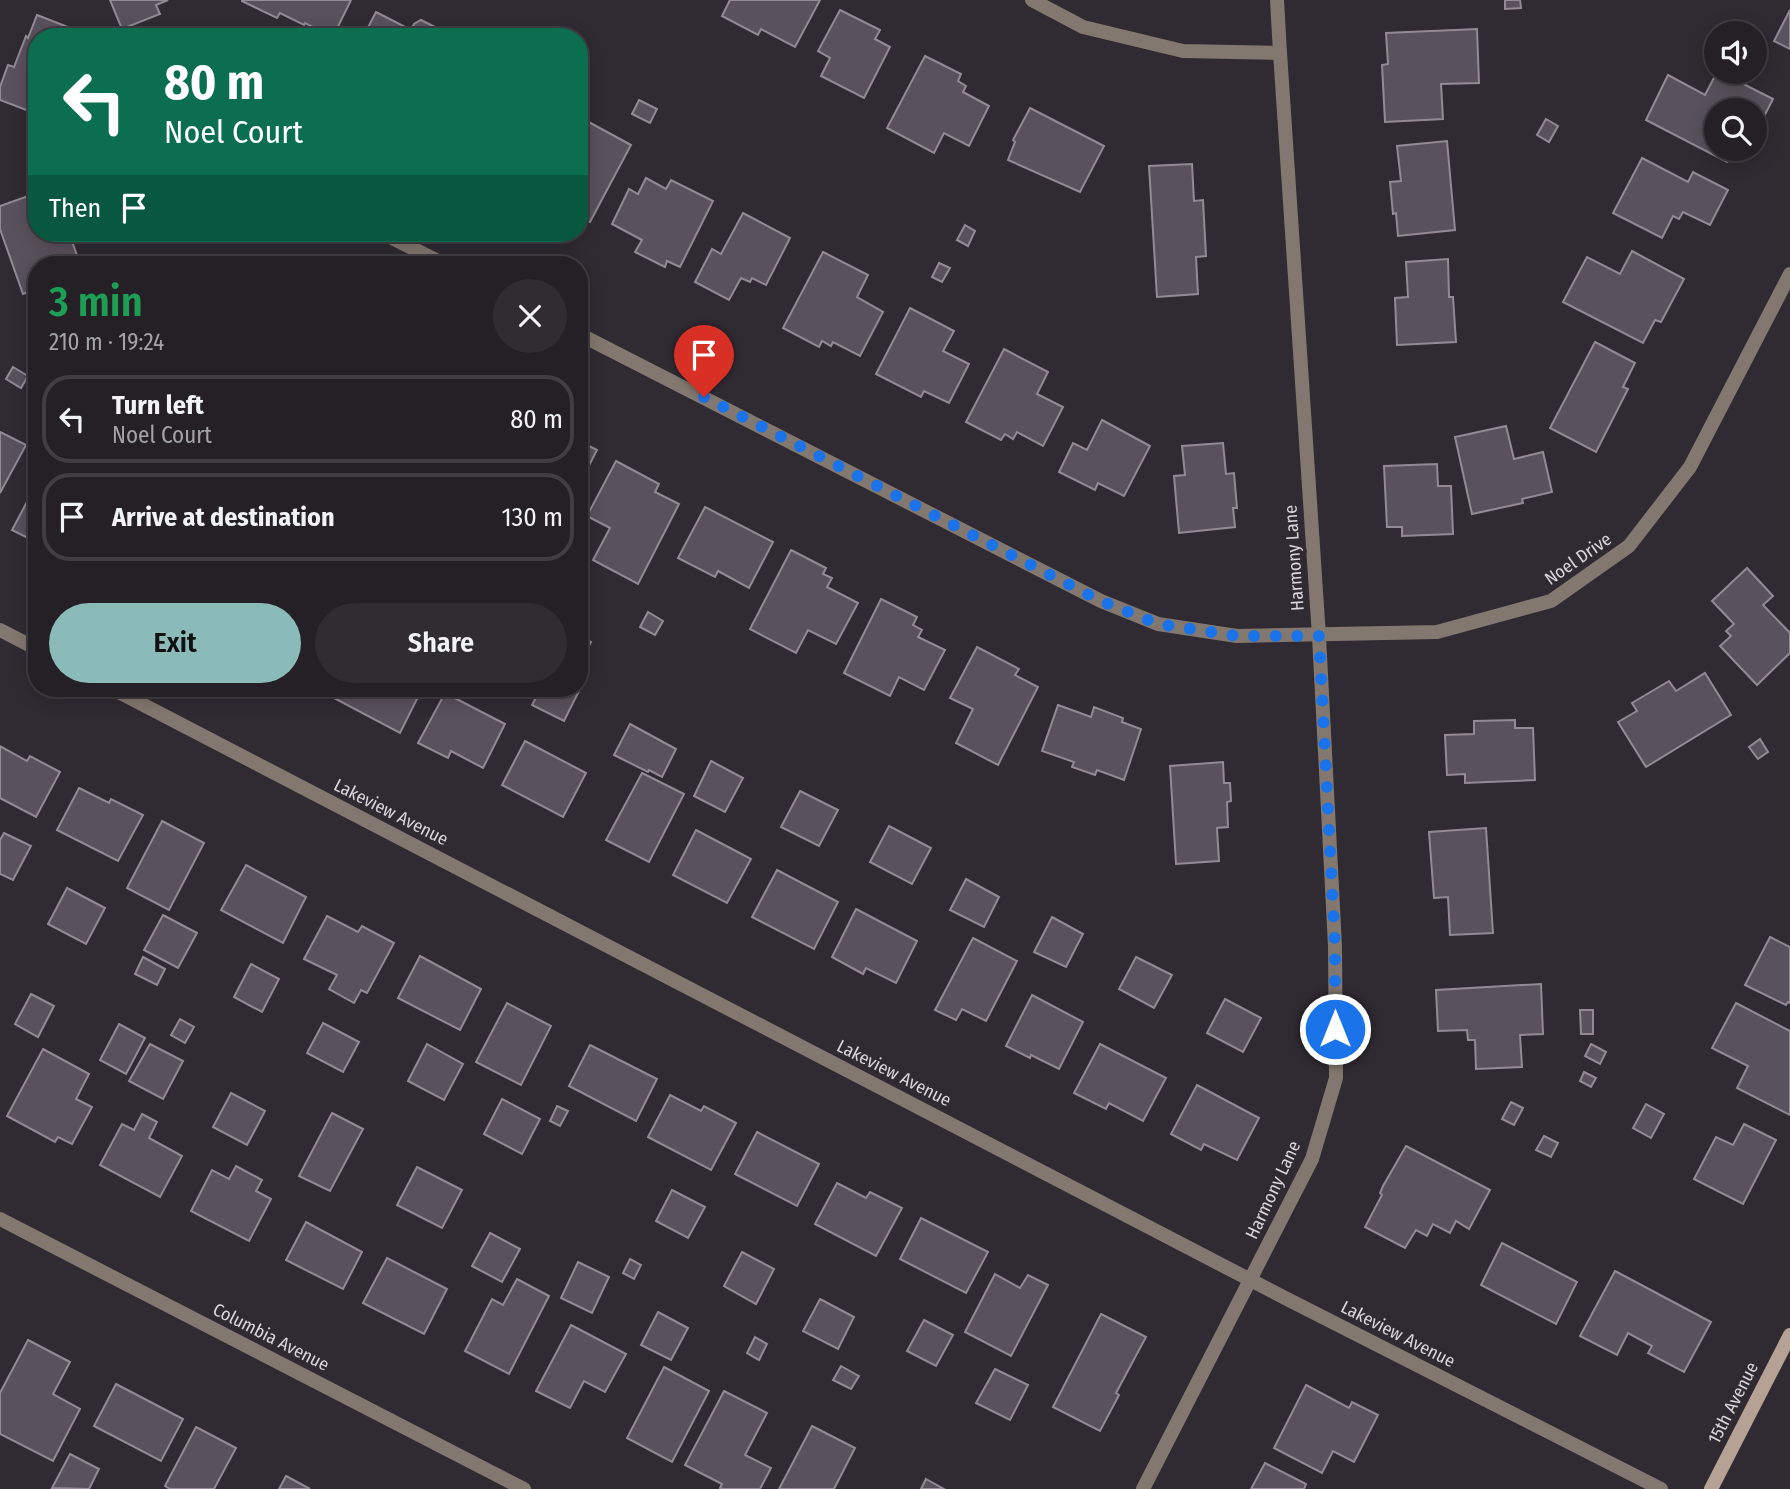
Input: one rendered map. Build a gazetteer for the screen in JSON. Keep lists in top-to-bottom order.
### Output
{
  "streets": {
    "street": [
      "Harmony Lane",
      "Noel Drive",
      "Lakeview Avenue",
      "Columbia Avenue",
      "15th Avenue"
    ]
  },
  "crossings": [
    ["Harmony Lane", "Noel Drive"],
    ["Harmony Lane", "Lakeview Avenue"]
  ],
  "page": {
    "turn": ["80 m", "Noel Court"],
    "then": "Then",
    "heading": ["3 min", "210 m · 19:24"],
    "list": [
      {
        "name": "Turn left",
        "note": "Noel Court",
        "value": "80 m"
      },
      {
        "name": "Arrive at destination",
        "value": "130 m"
      }
    ],
    "buttons": ["Exit", "Share"]
  }
}
